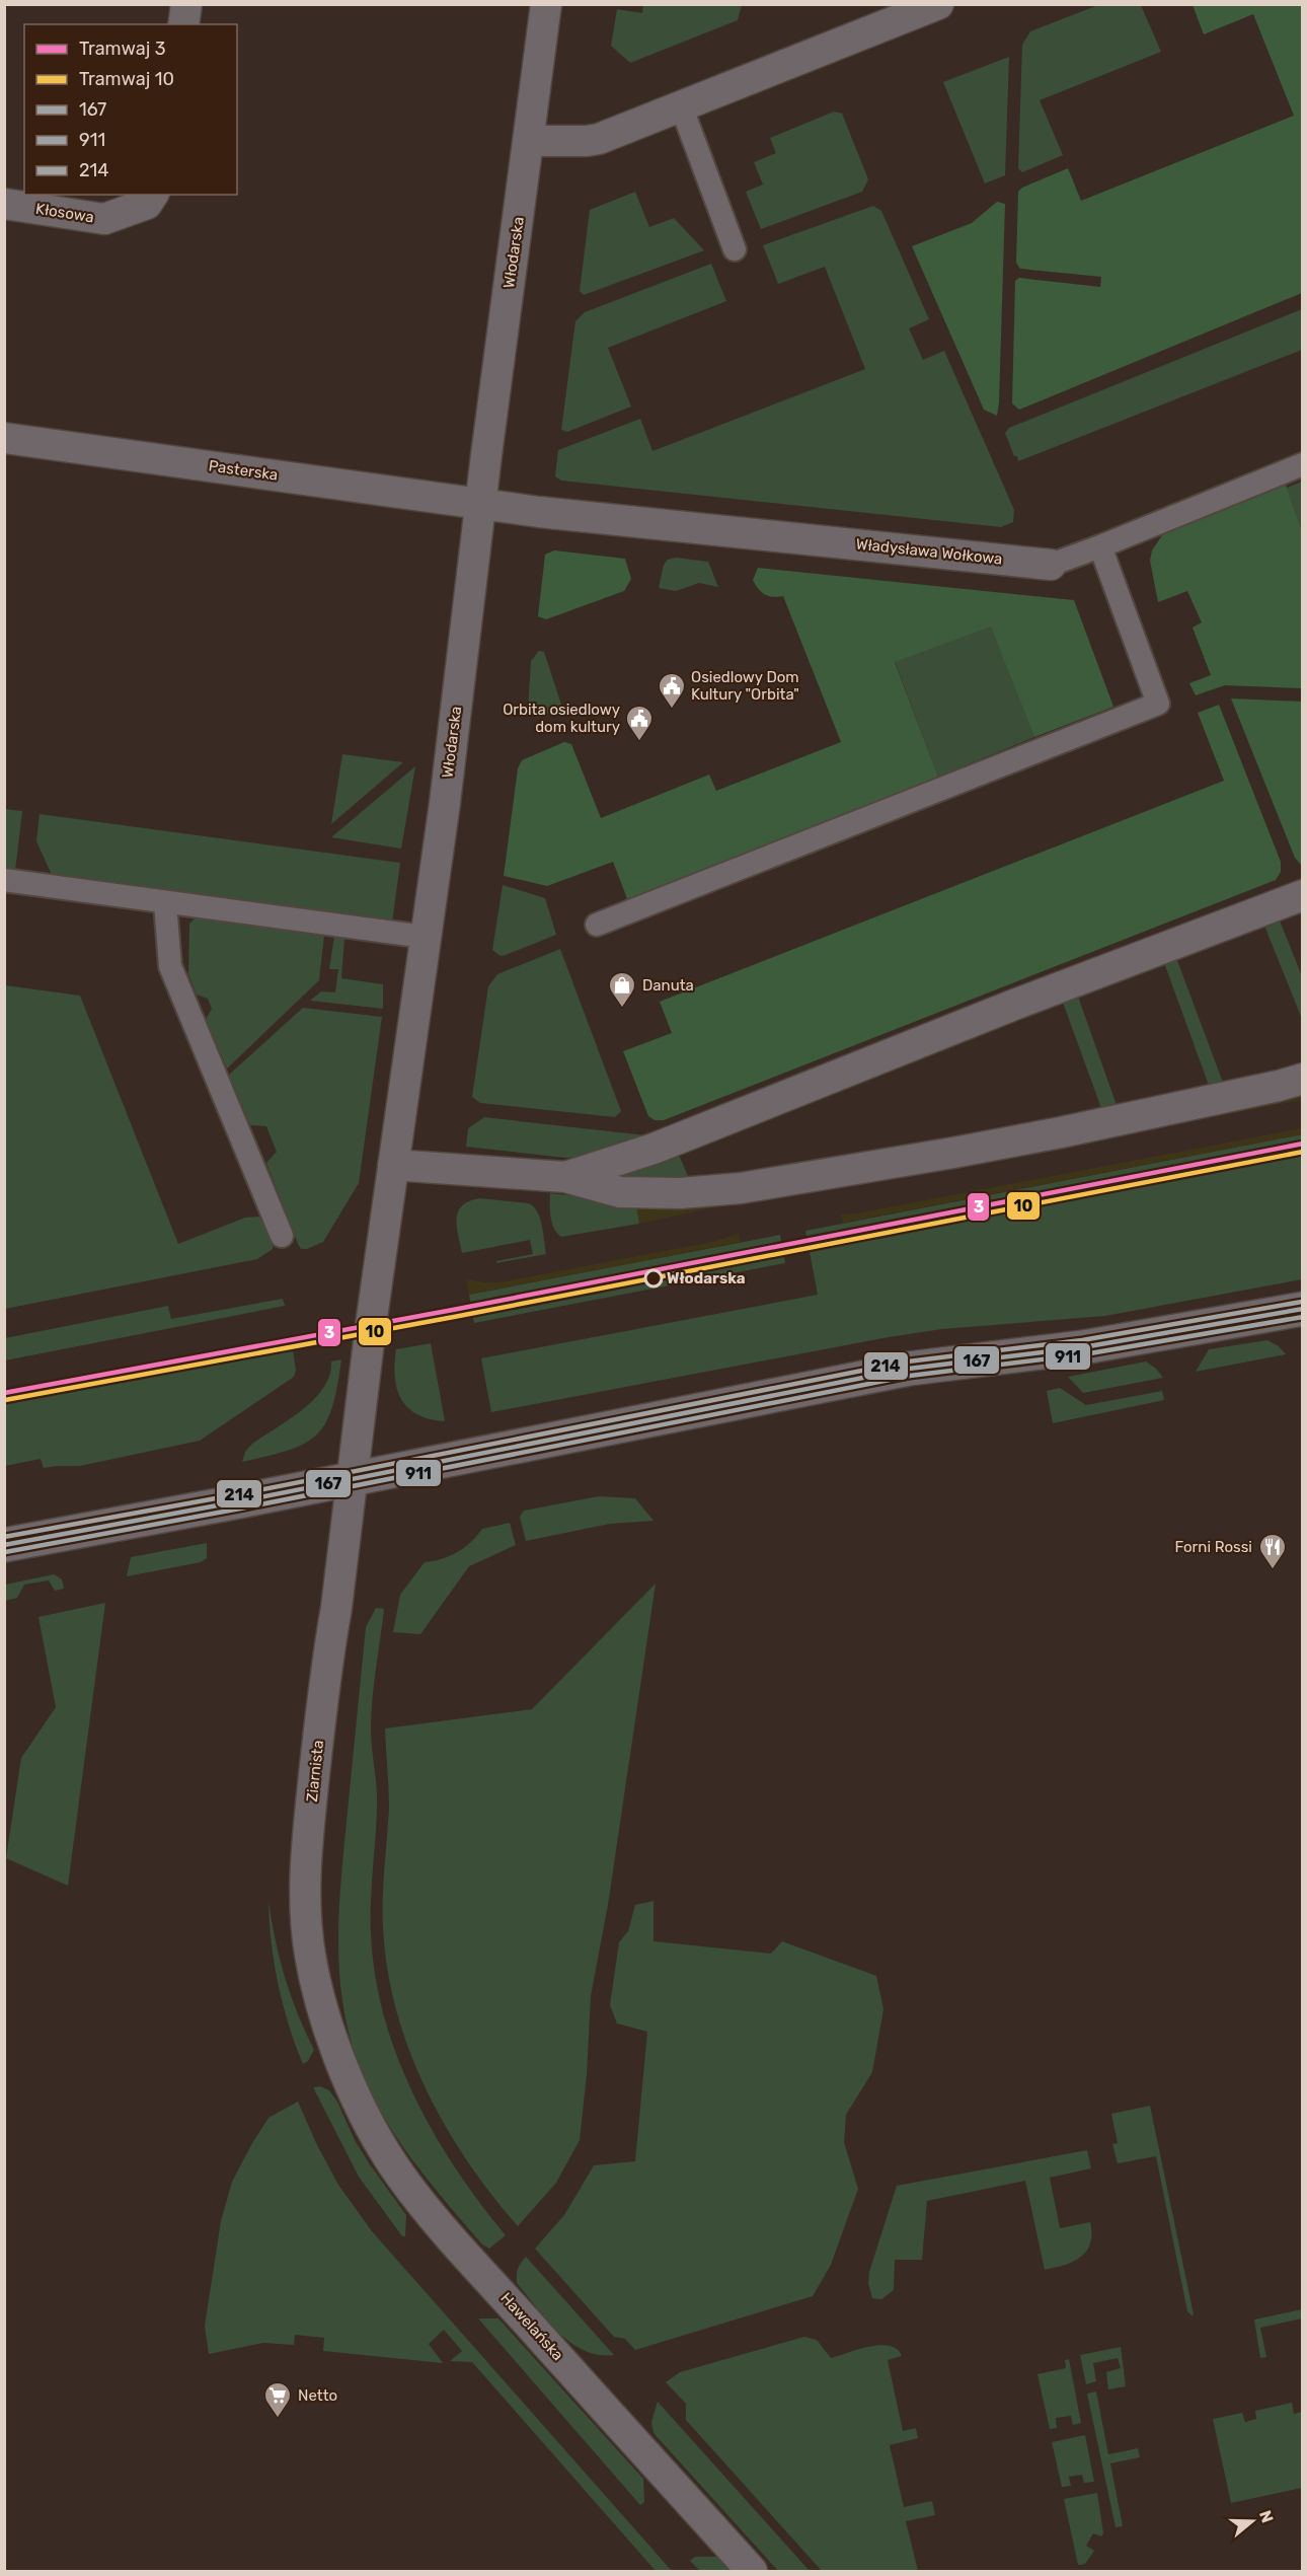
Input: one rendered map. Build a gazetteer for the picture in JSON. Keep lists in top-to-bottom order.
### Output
{
  "streets": {
    "street": [
      "Kłosowa",
      "Włodarska",
      "Pasterska",
      "Władysława Wołkowa",
      "Ziarnista",
      "Hawelańska"
    ]
  },
  "crossings": [
    ["Włodarska", "Pasterska"],
    ["Włodarska", "Ziarnista"],
    ["Pasterska", "Władysława Wołkowa"],
    ["Ziarnista", "Hawelańska"]
  ],
  "places": {
    "public building": ["Osiedlowy Dom Kultury \"Orbita\"", "Orbita osiedlowy dom kultury"],
    "shop": ["Danuta"],
    "other": ["Włodarska"],
    "restaurant": ["Forni Rossi"],
    "supermarket": ["Netto"]
  },
  "lines": [
    "tram line 3",
    "tram line 10",
    "transit line 214",
    "transit line 167",
    "transit line 911"
  ],
  "legend": [
    "Tramwaj 3",
    "Tramwaj 10",
    "167",
    "911",
    "214"
  ],
  "north": "right"
}
